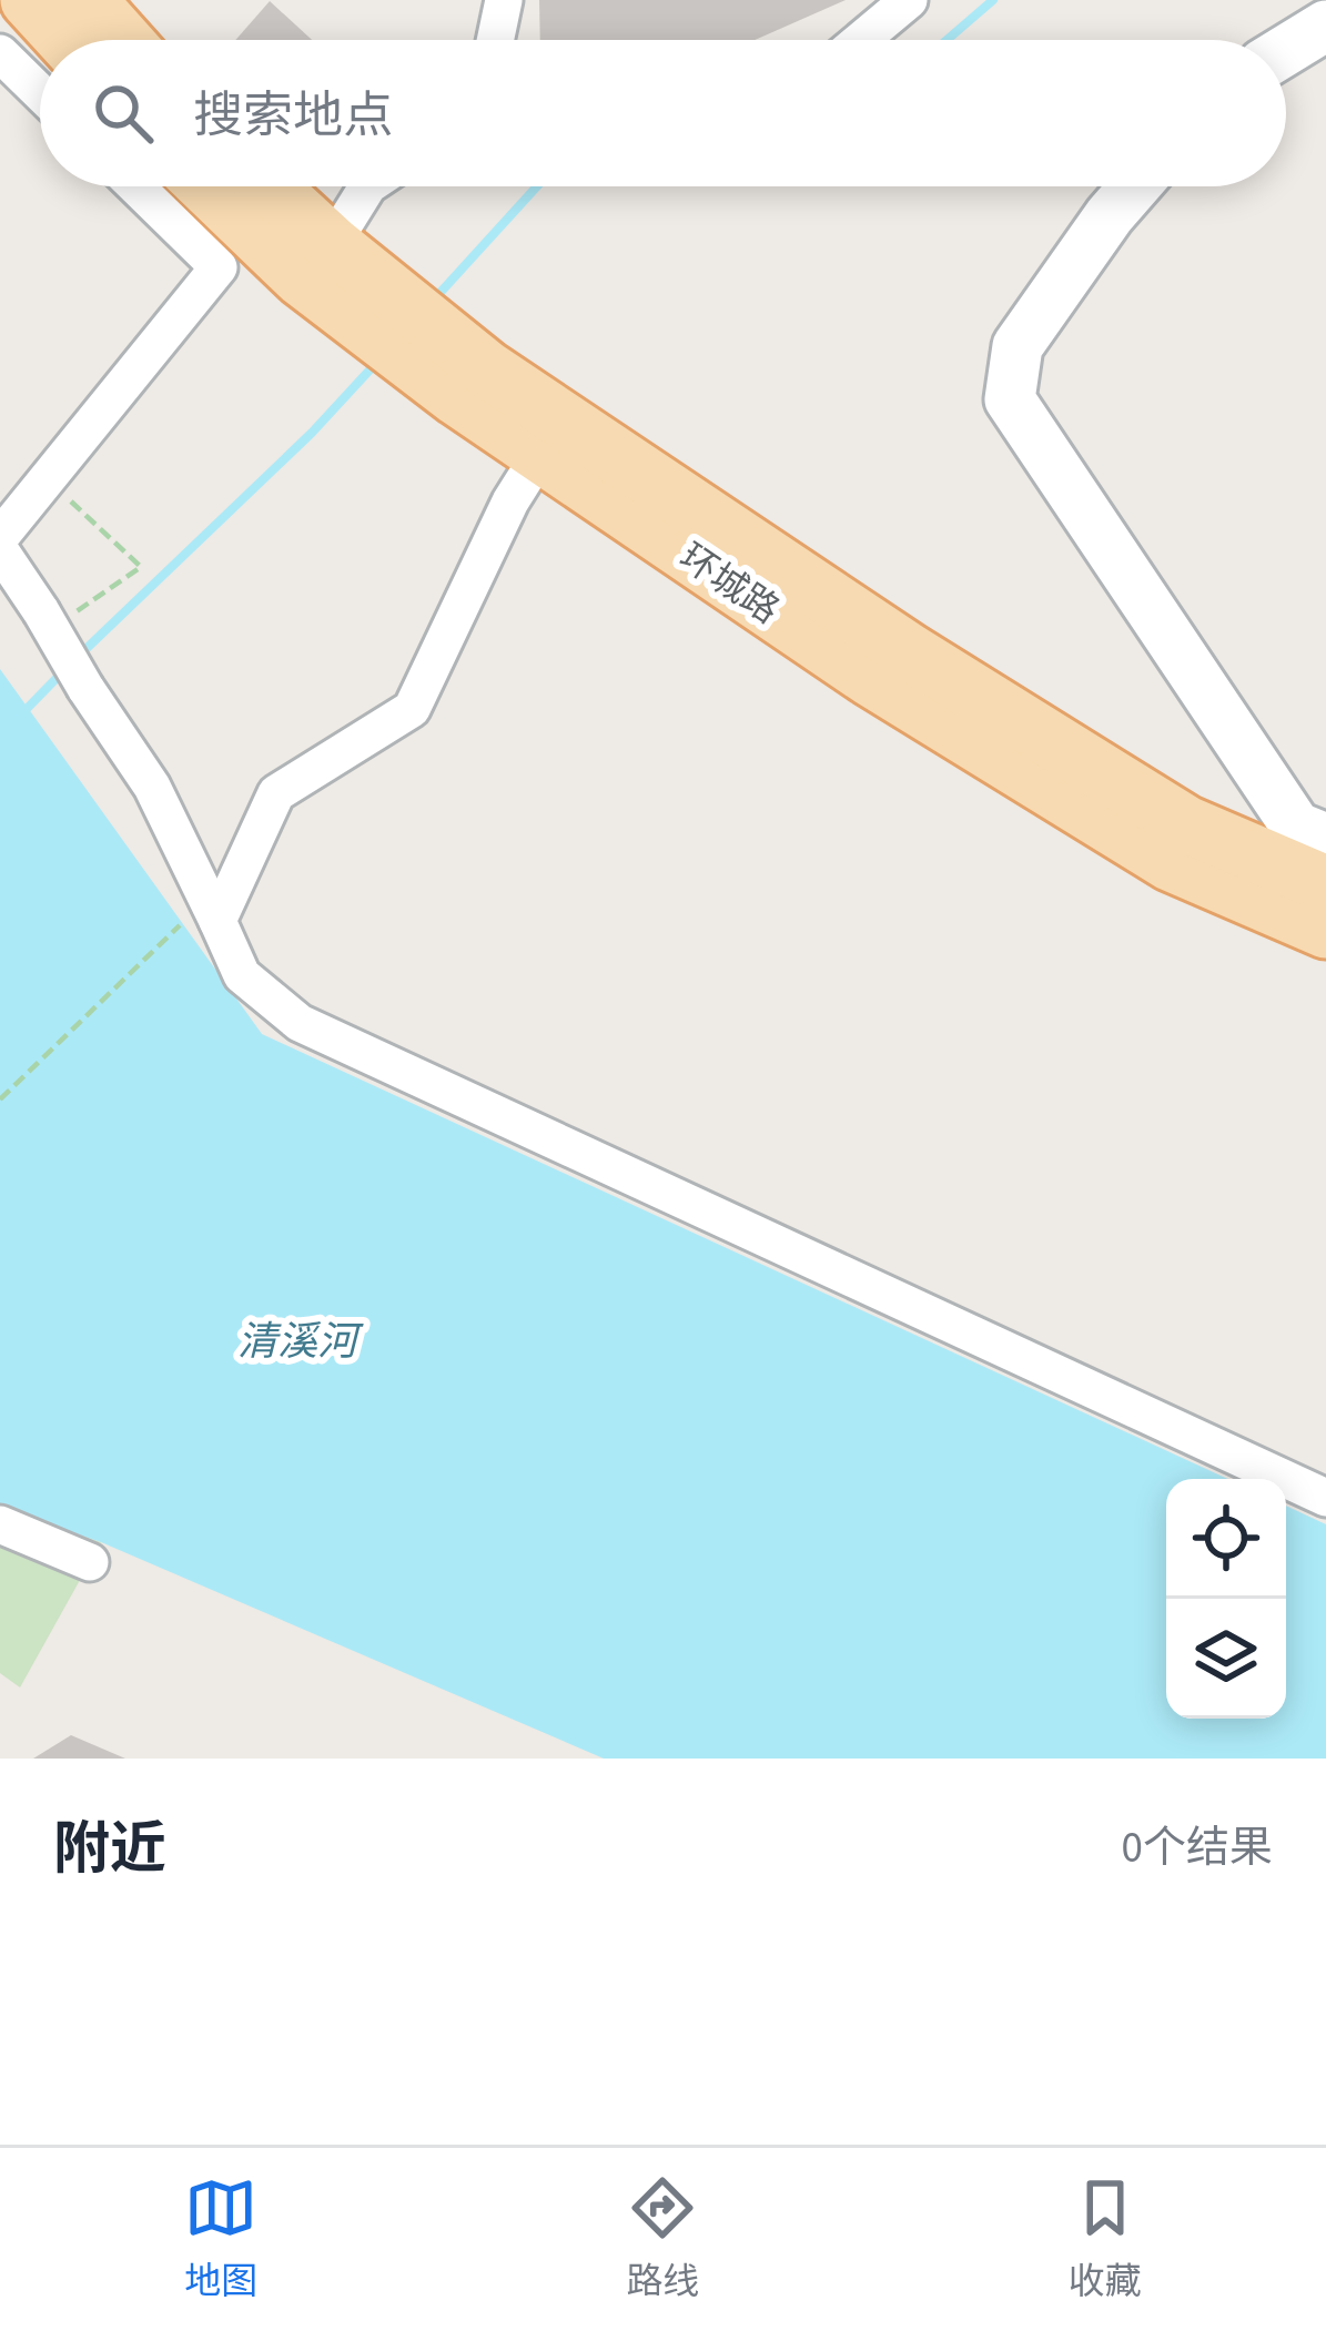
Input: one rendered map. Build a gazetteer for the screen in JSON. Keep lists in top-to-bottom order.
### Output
{
  "streets": {
    "main road": ["环城路"]
  },
  "water": ["清溪河"],
  "page": {
    "search": "搜索地点",
    "heading": ["附近", "0个结果"],
    "nav": ["地图", "路线", "收藏"]
  }
}
